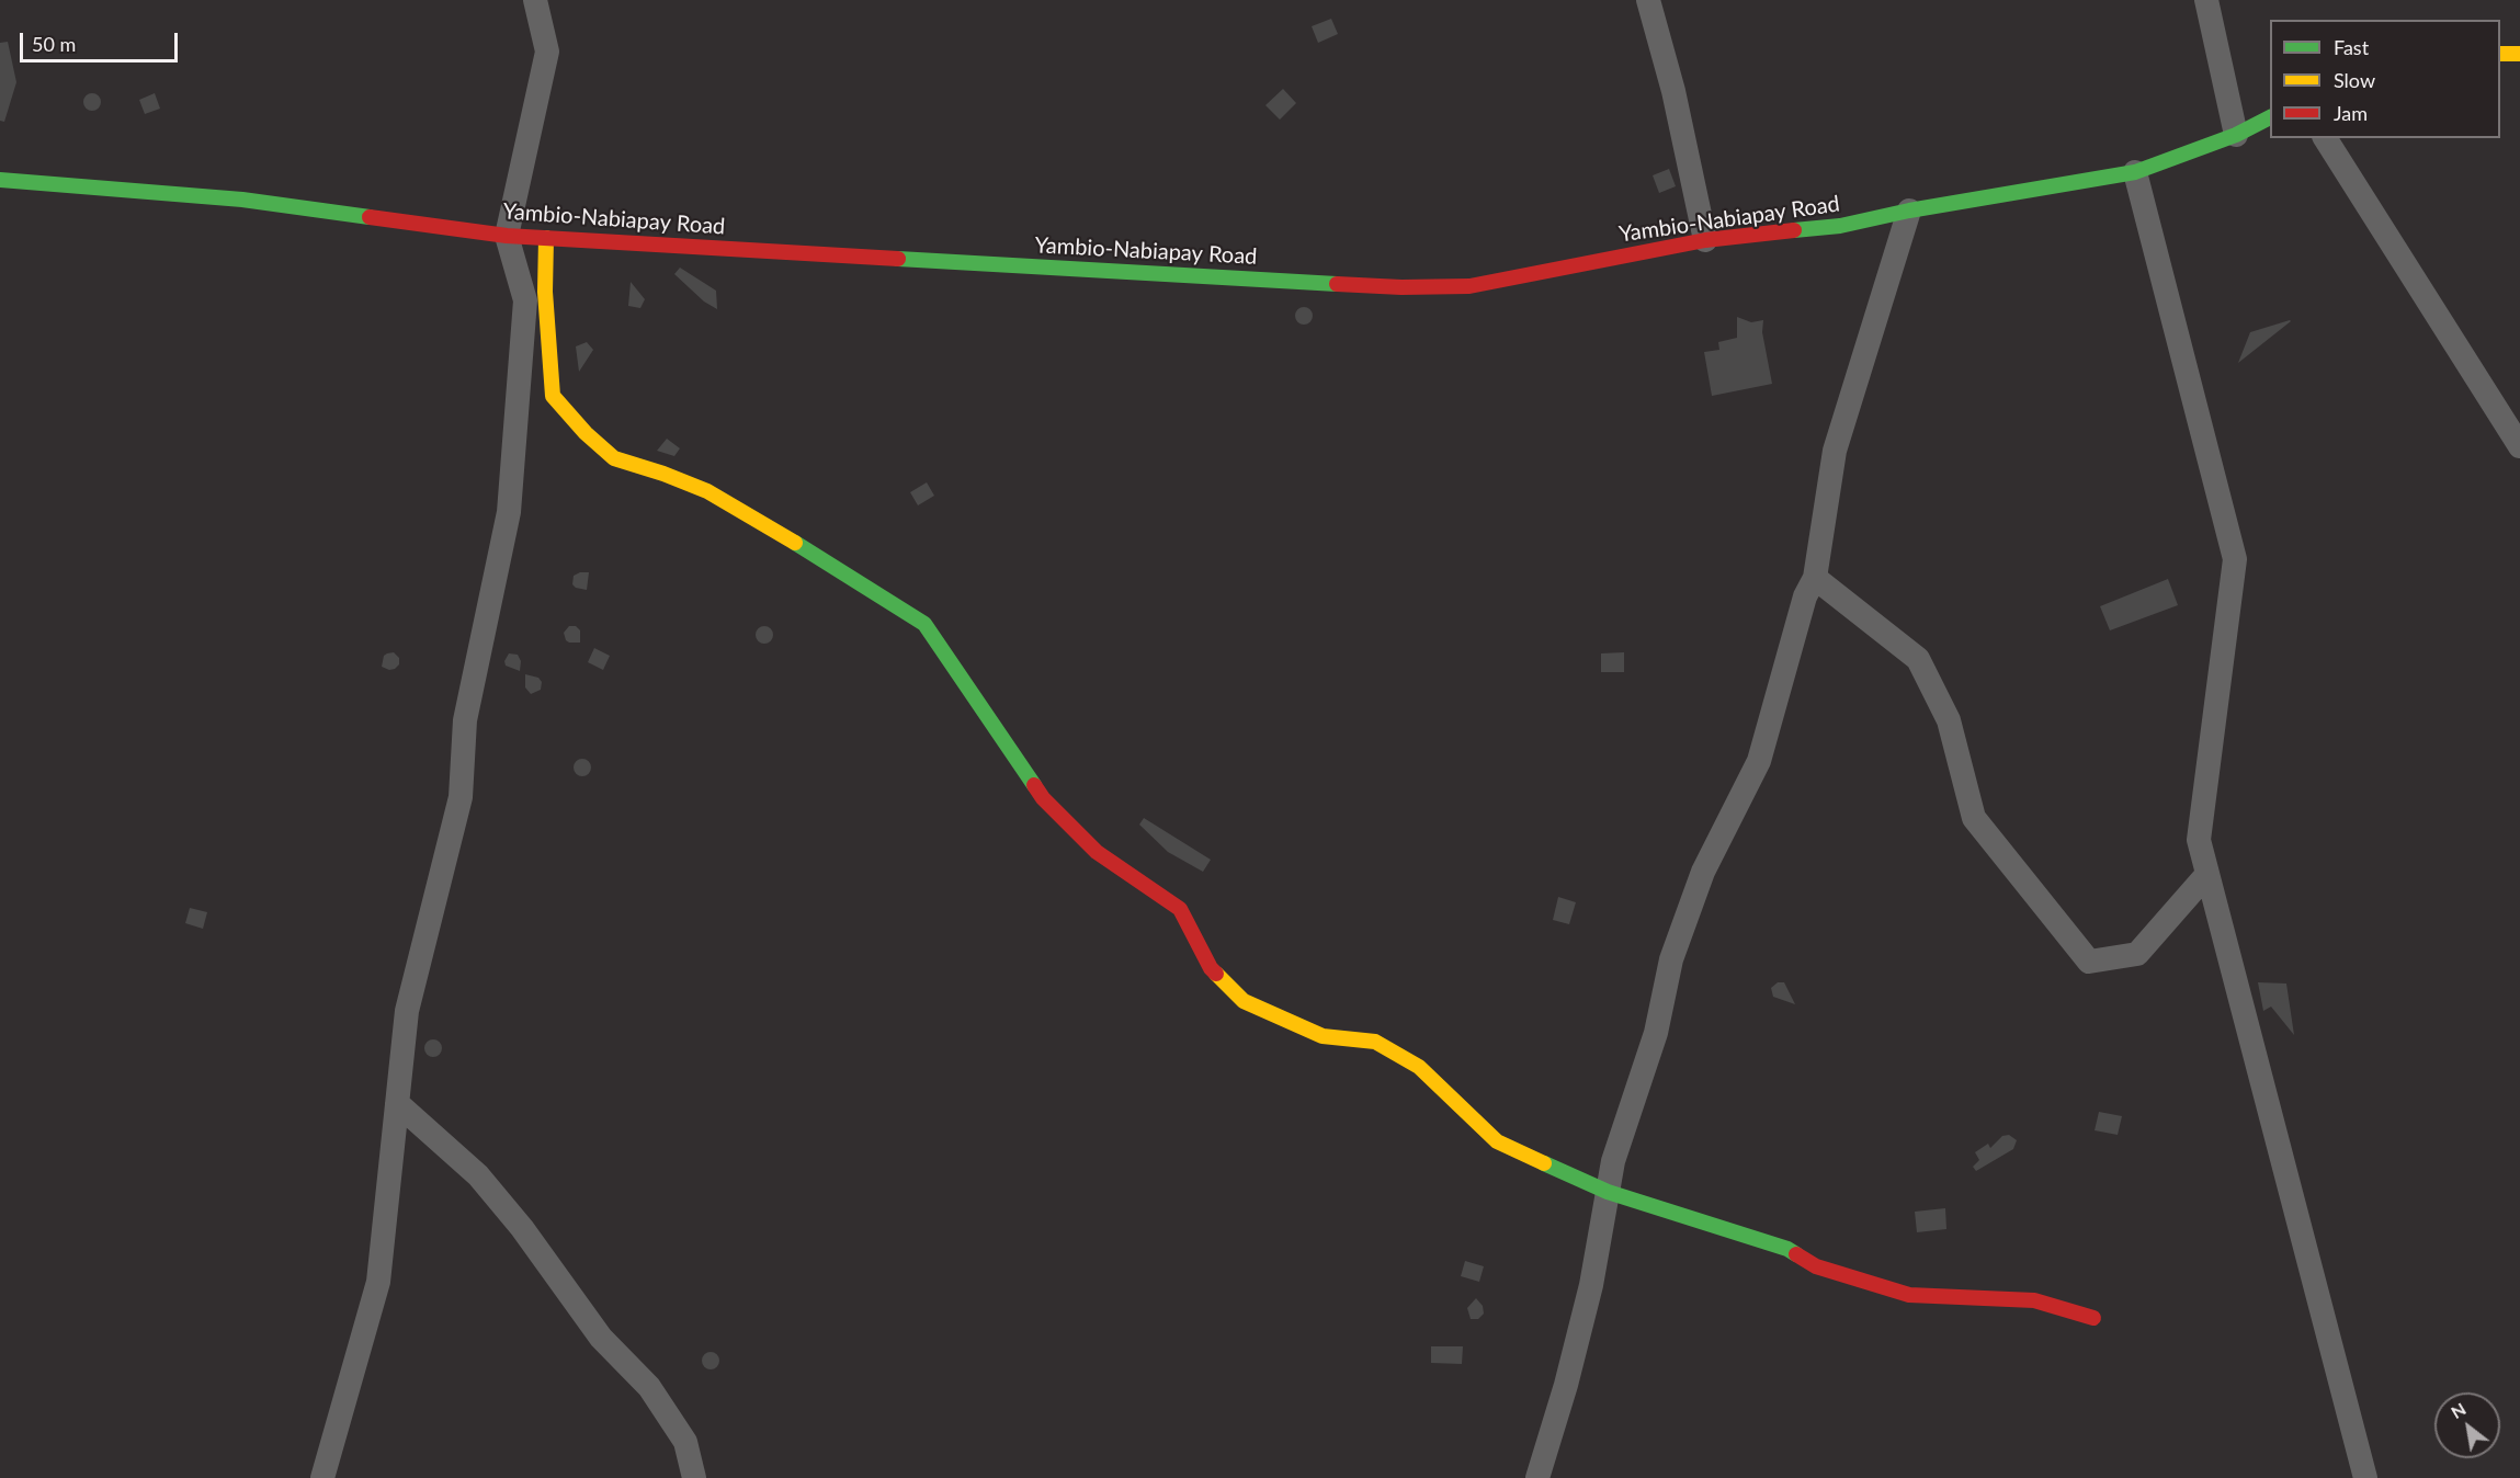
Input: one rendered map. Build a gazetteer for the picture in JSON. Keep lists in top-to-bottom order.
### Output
{
  "streets": {
    "main road": ["Yambio-Nabiapay Road"]
  },
  "legend": ["Fast", "Slow", "Jam"],
  "scale_bar": "50 m",
  "north": "top left"
}
